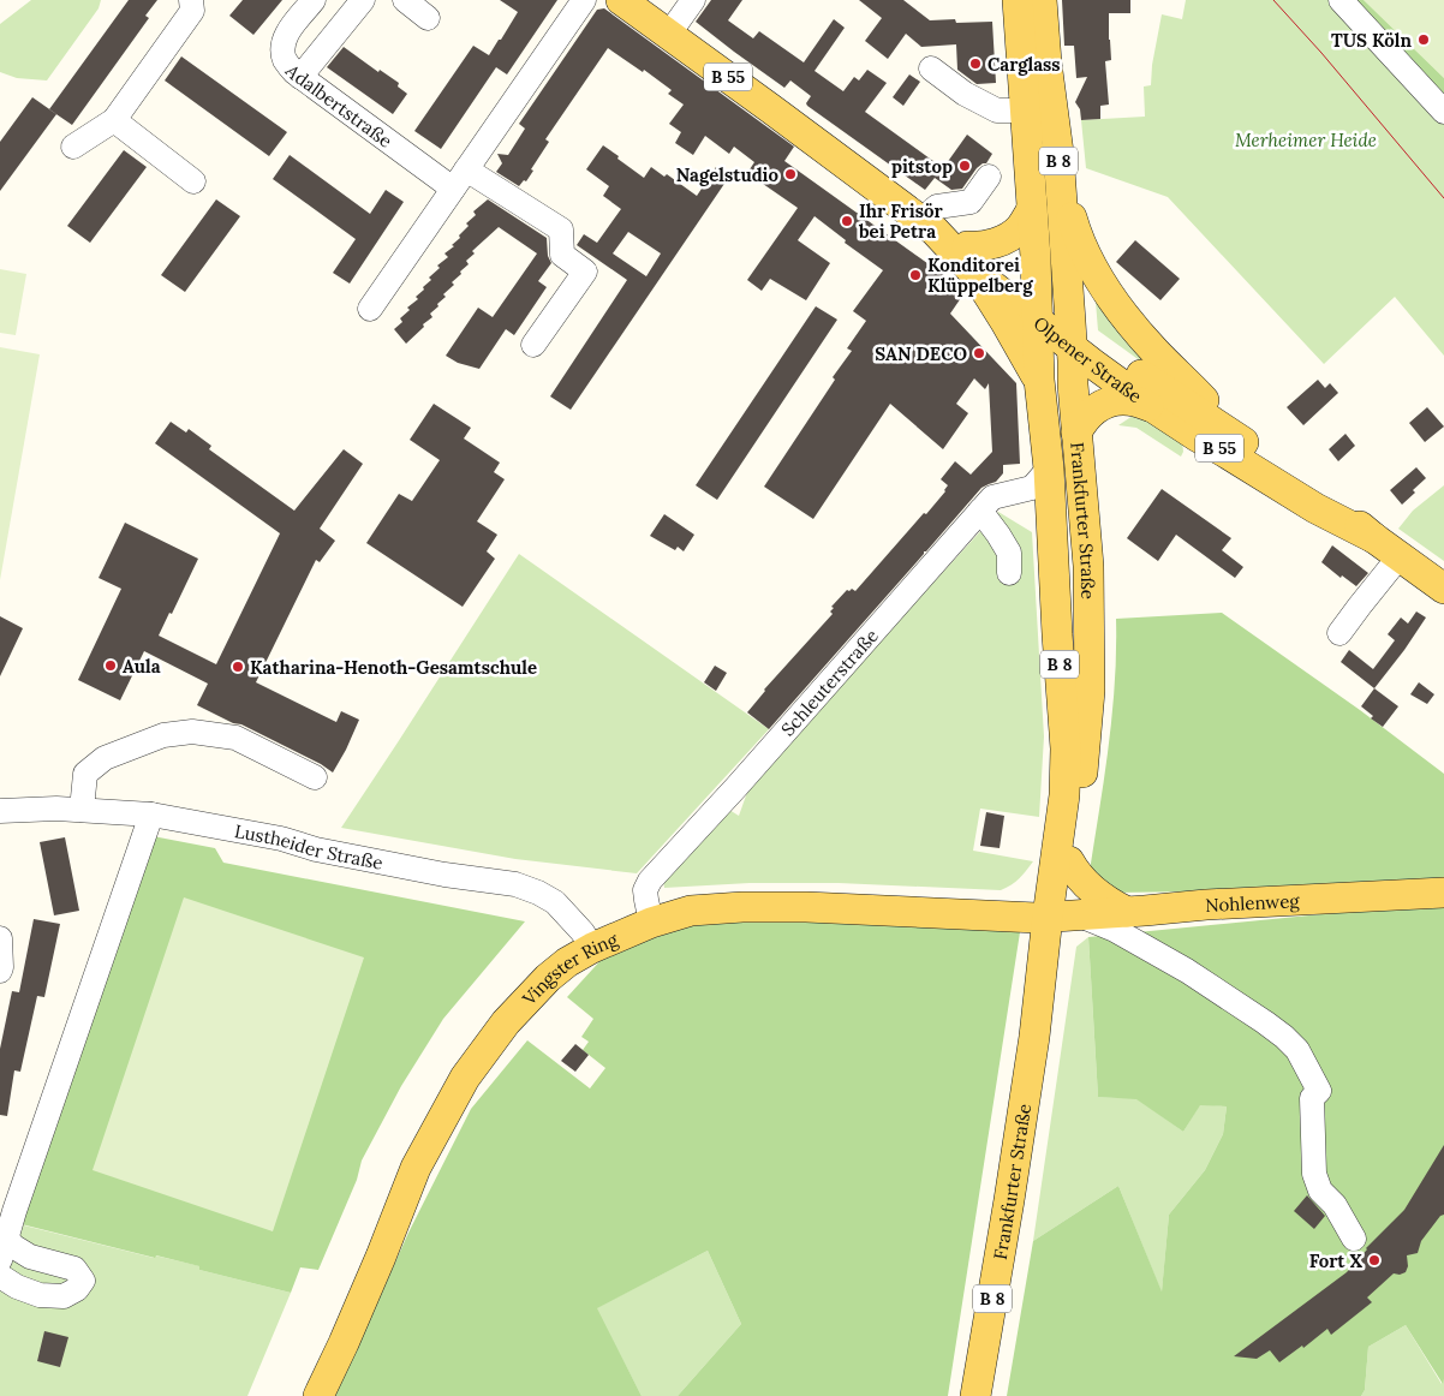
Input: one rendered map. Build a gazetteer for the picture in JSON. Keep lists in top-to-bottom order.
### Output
{
  "streets": {
    "main road": [
      "B 55",
      "B 8",
      "Olpener Straße",
      "Frankfurter Straße",
      "Nohlenweg",
      "Vingster Ring"
    ],
    "street": ["Adalbertstraße", "Schleuterstraße", "Lustheider Straße"]
  },
  "crossings": [
    ["B 55", "Olpener Straße"],
    ["B 55", "Frankfurter Straße"],
    ["Olpener Straße", "Frankfurter Straße"],
    ["Frankfurter Straße", "Schleuterstraße"],
    ["Frankfurter Straße", "Nohlenweg"],
    ["Frankfurter Straße", "Vingster Ring"],
    ["Schleuterstraße", "Vingster Ring"],
    ["Lustheider Straße", "Vingster Ring"],
    ["Nohlenweg", "Vingster Ring"]
  ],
  "parks": ["Merheimer Heide"],
  "places": [
    "TUS Köln",
    "Carglass",
    "pitstop",
    "Nagelstudio",
    "Ihr Frisör bei Petra",
    "Konditorei Klüppelberg",
    "SAN DECO",
    "Aula",
    "Katharina-Henoth-Gesamtschule",
    "Fort X"
  ]
}
